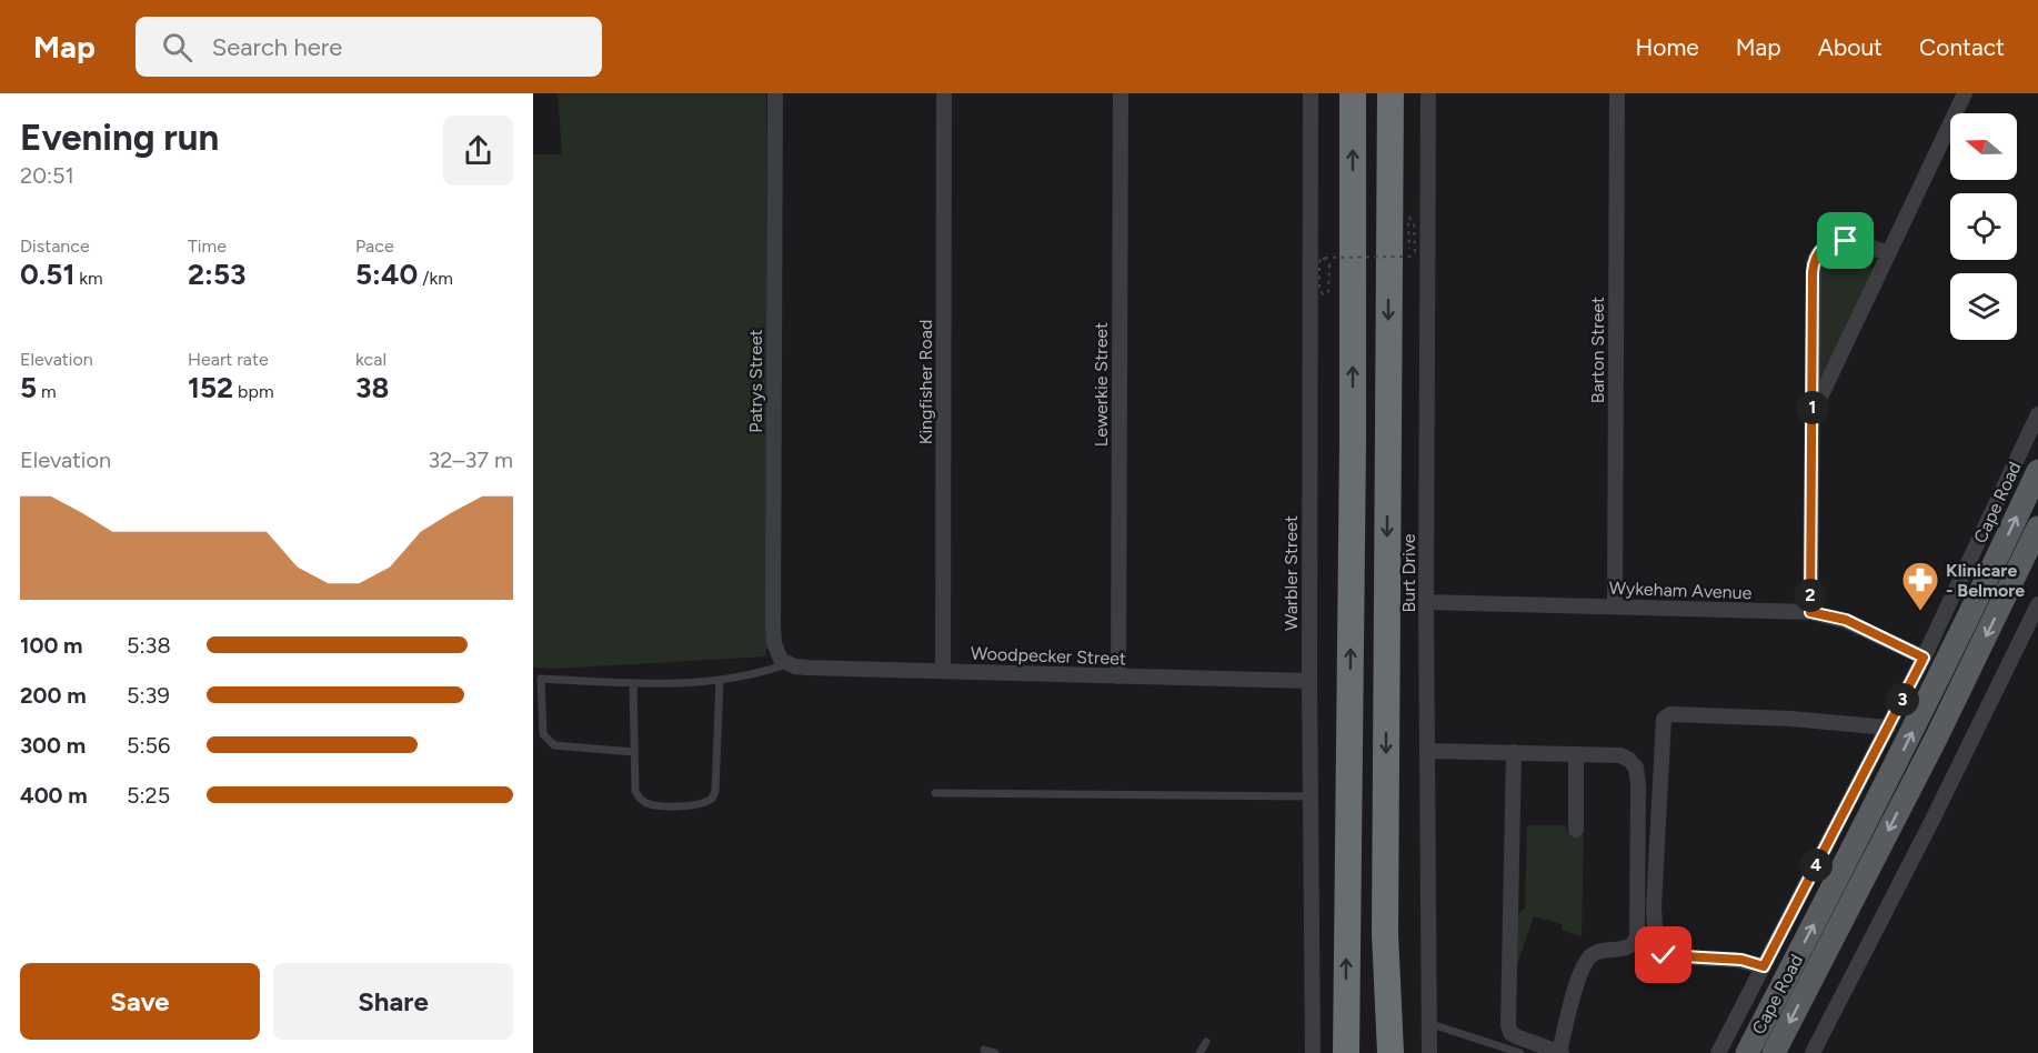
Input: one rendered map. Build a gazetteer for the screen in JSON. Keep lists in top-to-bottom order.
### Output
{
  "streets": {
    "main road": ["Cape Road"],
    "street": [
      "Barton Street",
      "Patrys Street",
      "Kingfisher Road",
      "Lewerkie Street",
      "Warbler Street",
      "Burt Drive",
      "Wykeham Avenue",
      "Woodpecker Street"
    ]
  },
  "crossings": [
    ["Barton Street", "Wykeham Avenue"],
    ["Patrys Street", "Woodpecker Street"],
    ["Kingfisher Road", "Woodpecker Street"],
    ["Lewerkie Street", "Woodpecker Street"],
    ["Cape Road", "Wykeham Avenue"],
    ["Warbler Street", "Woodpecker Street"],
    ["Burt Drive", "Wykeham Avenue"]
  ],
  "places": {
    "pharmacy": ["Klinicare - Belmore"]
  },
  "north": "left",
  "page": {
    "header": "Map",
    "search": "Search here",
    "nav": [
      "Home",
      "Map",
      "About",
      "Contact"
    ],
    "heading": ["Evening run", "20:51"],
    "stats": [
      ["Distance", "0.51 km"],
      ["Time", "2:53"],
      ["Pace", "5:40 /km"],
      ["Elevation", "5 m"],
      ["Heart rate", "152 bpm"],
      ["kcal", "38"]
    ],
    "pins": [
      "1",
      "2",
      "3",
      "4"
    ],
    "chart": ["Elevation", "32–37 m"],
    "list": [
      {
        "name": "100 m",
        "note": "5:38"
      },
      {
        "name": "200 m",
        "note": "5:39"
      },
      {
        "name": "300 m",
        "note": "5:56"
      },
      {
        "name": "400 m",
        "note": "5:25"
      }
    ],
    "buttons": ["Save", "Share"]
  }
}
